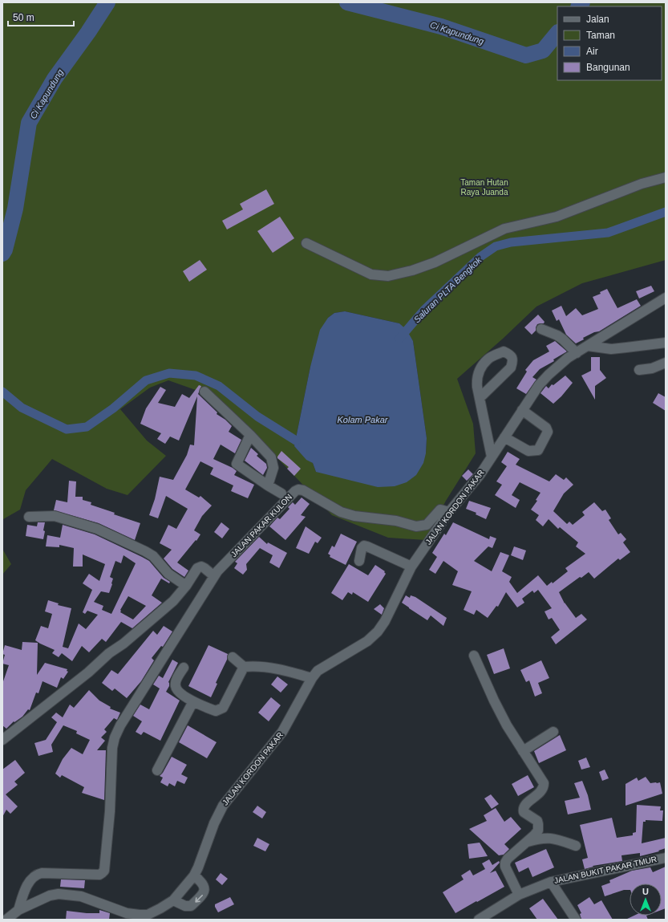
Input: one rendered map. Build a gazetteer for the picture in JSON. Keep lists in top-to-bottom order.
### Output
{
  "streets": {
    "street": ["JALAN KORDON PAKAR", "JALAN PAKAR KULON", "JALAN BUKIT PAKAR TMUR"]
  },
  "crossings": [
    ["JALAN KORDON PAKAR", "JALAN PAKAR KULON"]
  ],
  "water": ["Ci Kapundung", "Saluran PLTA Bengkok", "Kolam Pakar"],
  "parks": ["Taman Hutan Raya Juanda"],
  "legend": [
    "Jalan",
    "Taman",
    "Air",
    "Bangunan"
  ],
  "scale_bar": "50 m",
  "north": "top"
}
